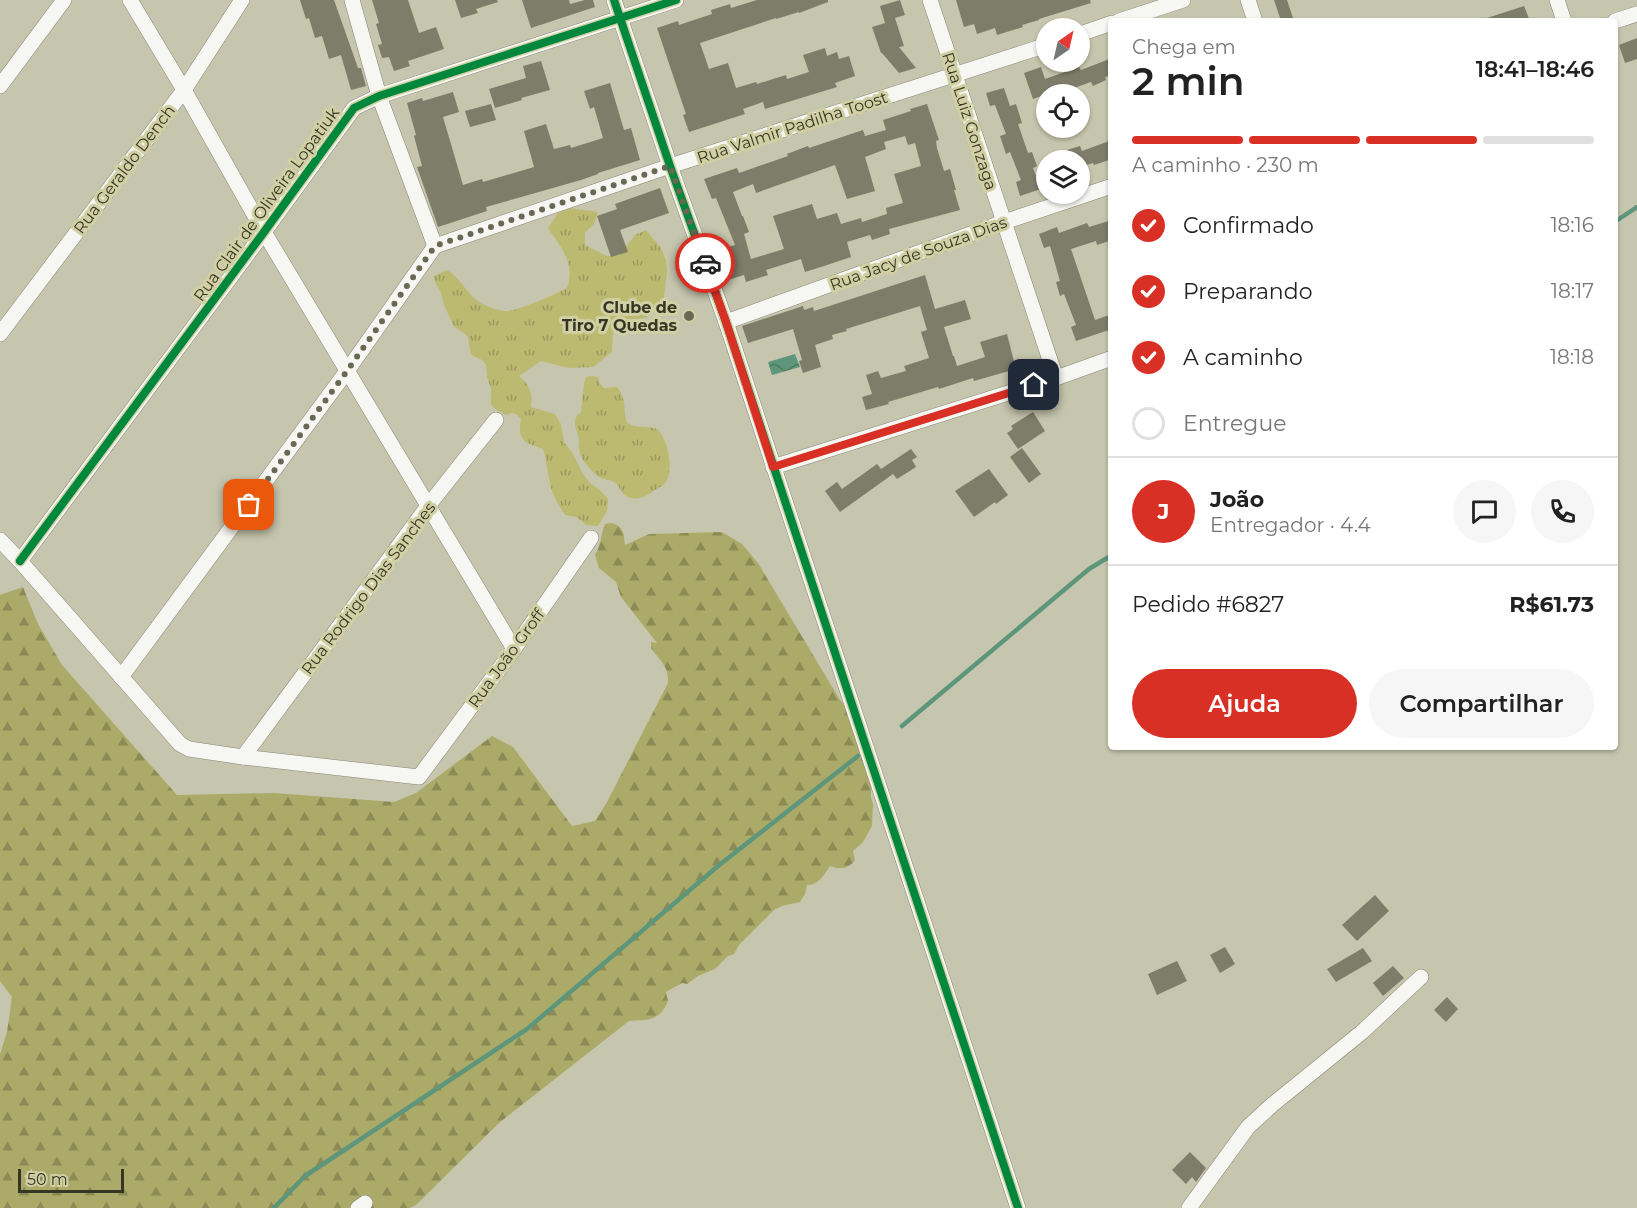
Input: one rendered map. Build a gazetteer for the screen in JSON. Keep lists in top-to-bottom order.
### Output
{
  "streets": {
    "street": [
      "Rua Luiz Gonzaga",
      "Rua Valmir Padilha Toost",
      "Rua Geraldo Dench",
      "Rua Clair de Oliveira Lopatiuk",
      "Rua Jacy de Souza Dias",
      "Rua Rodrigo Dias Sanches",
      "Rua João Groff"
    ]
  },
  "crossings": [
    ["Rua Luiz Gonzaga", "Rua Valmir Padilha Toost"],
    ["Rua Luiz Gonzaga", "Rua Jacy de Souza Dias"],
    ["Rua Rodrigo Dias Sanches", "Rua João Groff"]
  ],
  "places": ["Clube de Tiro 7 Quedas"],
  "scale_bar": "50 m",
  "north": "top right",
  "page": {
    "heading": ["2 min", "Chega em", "18:41–18:46"],
    "panel": [
      "João",
      "Entregador · 4.4",
      "Pedido #6827",
      "R$61.73"
    ],
    "bar": "A caminho · 230 m",
    "list": [
      ["Confirmado", "18:16"],
      ["Preparando", "18:17"],
      ["A caminho", "18:18"],
      "Entregue"
    ],
    "round": "J",
    "buttons": ["Ajuda", "Compartilhar"],
    "scale": "50 m"
  }
}
